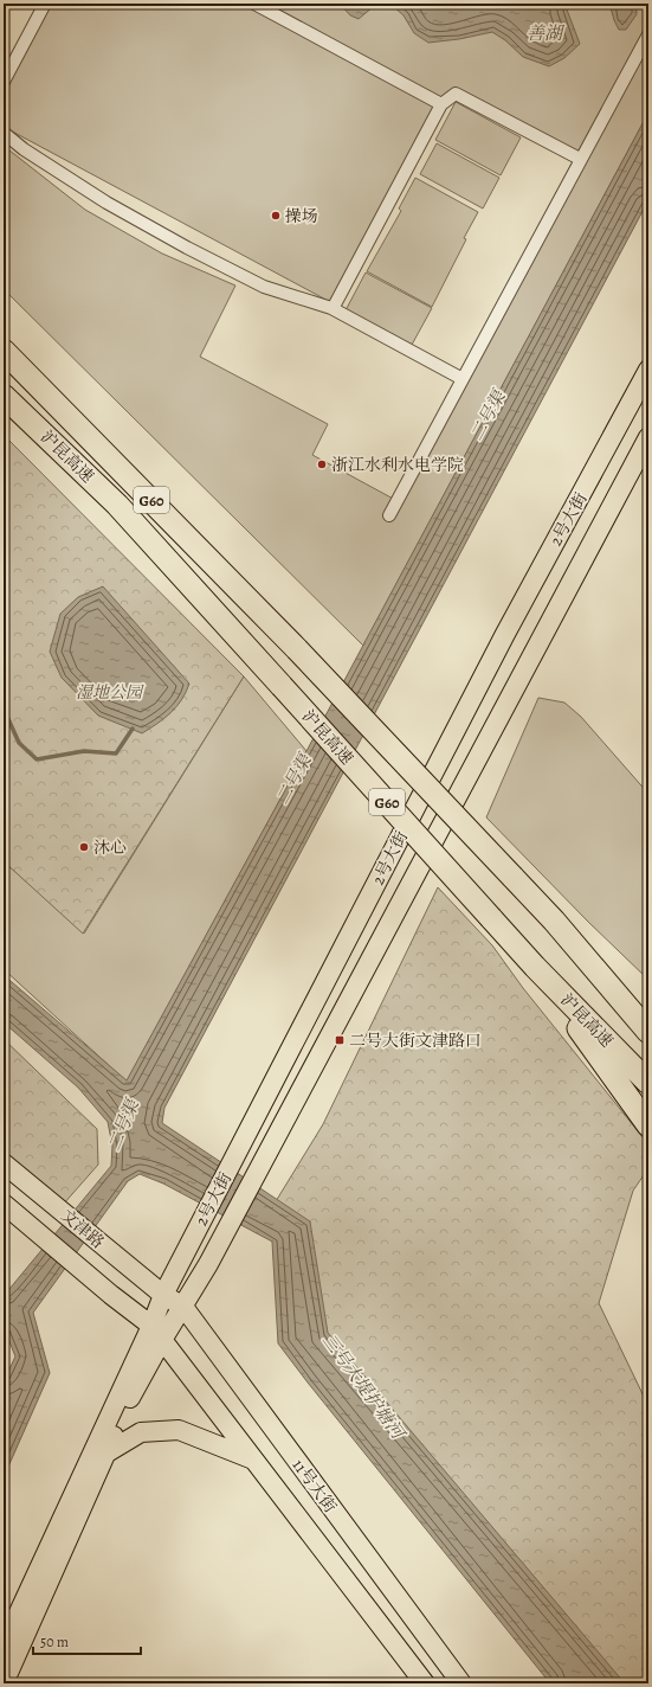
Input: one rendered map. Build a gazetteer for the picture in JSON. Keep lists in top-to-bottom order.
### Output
{
  "streets": {
    "highway": ["沪昆高速", "G60"],
    "main road": ["2号大街", "文津路", "11号大街"]
  },
  "crossings": [
    ["2号大街", "文津路"],
    ["2号大街", "11号大街"],
    ["文津路", "11号大街"]
  ],
  "water": ["善湖", "二号渠", "三号大堤护塘河"],
  "parks": ["湿地公园"],
  "places": {
    "other": ["操场", "浙江水利水电学院", "沐心"],
    "transit": ["二号大街文津路口"]
  },
  "scale_bar": "50 m"
}
